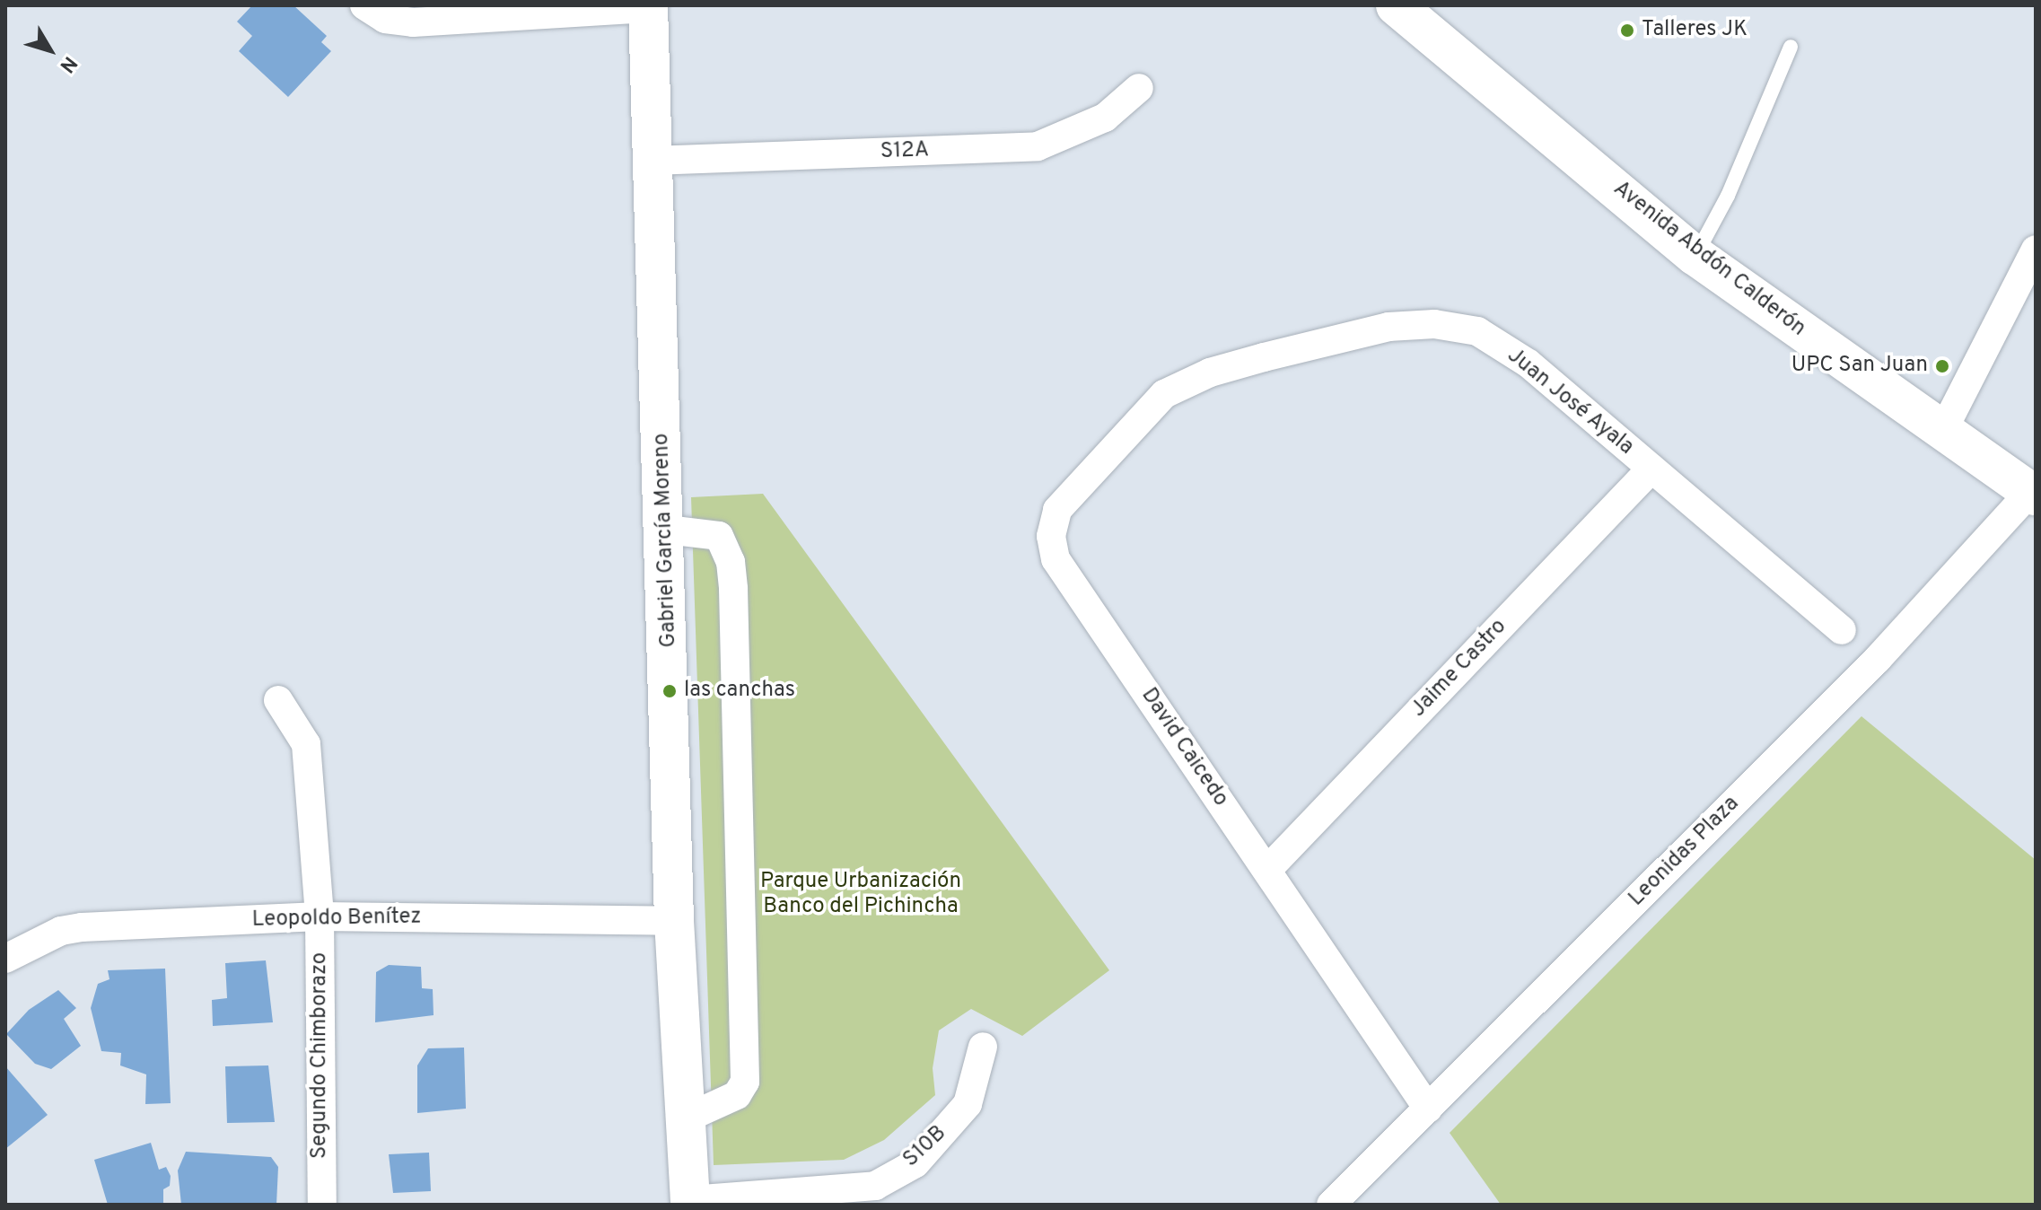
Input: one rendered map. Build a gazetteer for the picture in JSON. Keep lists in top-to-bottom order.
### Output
{
  "streets": {
    "street": [
      "S12A",
      "Avenida Abdón Calderón",
      "Juan José Ayala",
      "Gabriel García Moreno",
      "Jaime Castro",
      "David Caicedo",
      "Leonidas Plaza",
      "Leopoldo Benítez",
      "Segundo Chimborazo",
      "S10B"
    ]
  },
  "crossings": [
    ["S12A", "Gabriel García Moreno"],
    ["Avenida Abdón Calderón", "Leonidas Plaza"],
    ["Juan José Ayala", "Jaime Castro"],
    ["Juan José Ayala", "David Caicedo"],
    ["Gabriel García Moreno", "Leopoldo Benítez"],
    ["Gabriel García Moreno", "S10B"],
    ["Jaime Castro", "David Caicedo"],
    ["David Caicedo", "Leonidas Plaza"],
    ["Leopoldo Benítez", "Segundo Chimborazo"]
  ],
  "parks": ["Parque Urbanización Banco del Pichincha"],
  "places": ["Talleres JK", "UPC San Juan", "las canchas"],
  "north": "bottom right"
}
